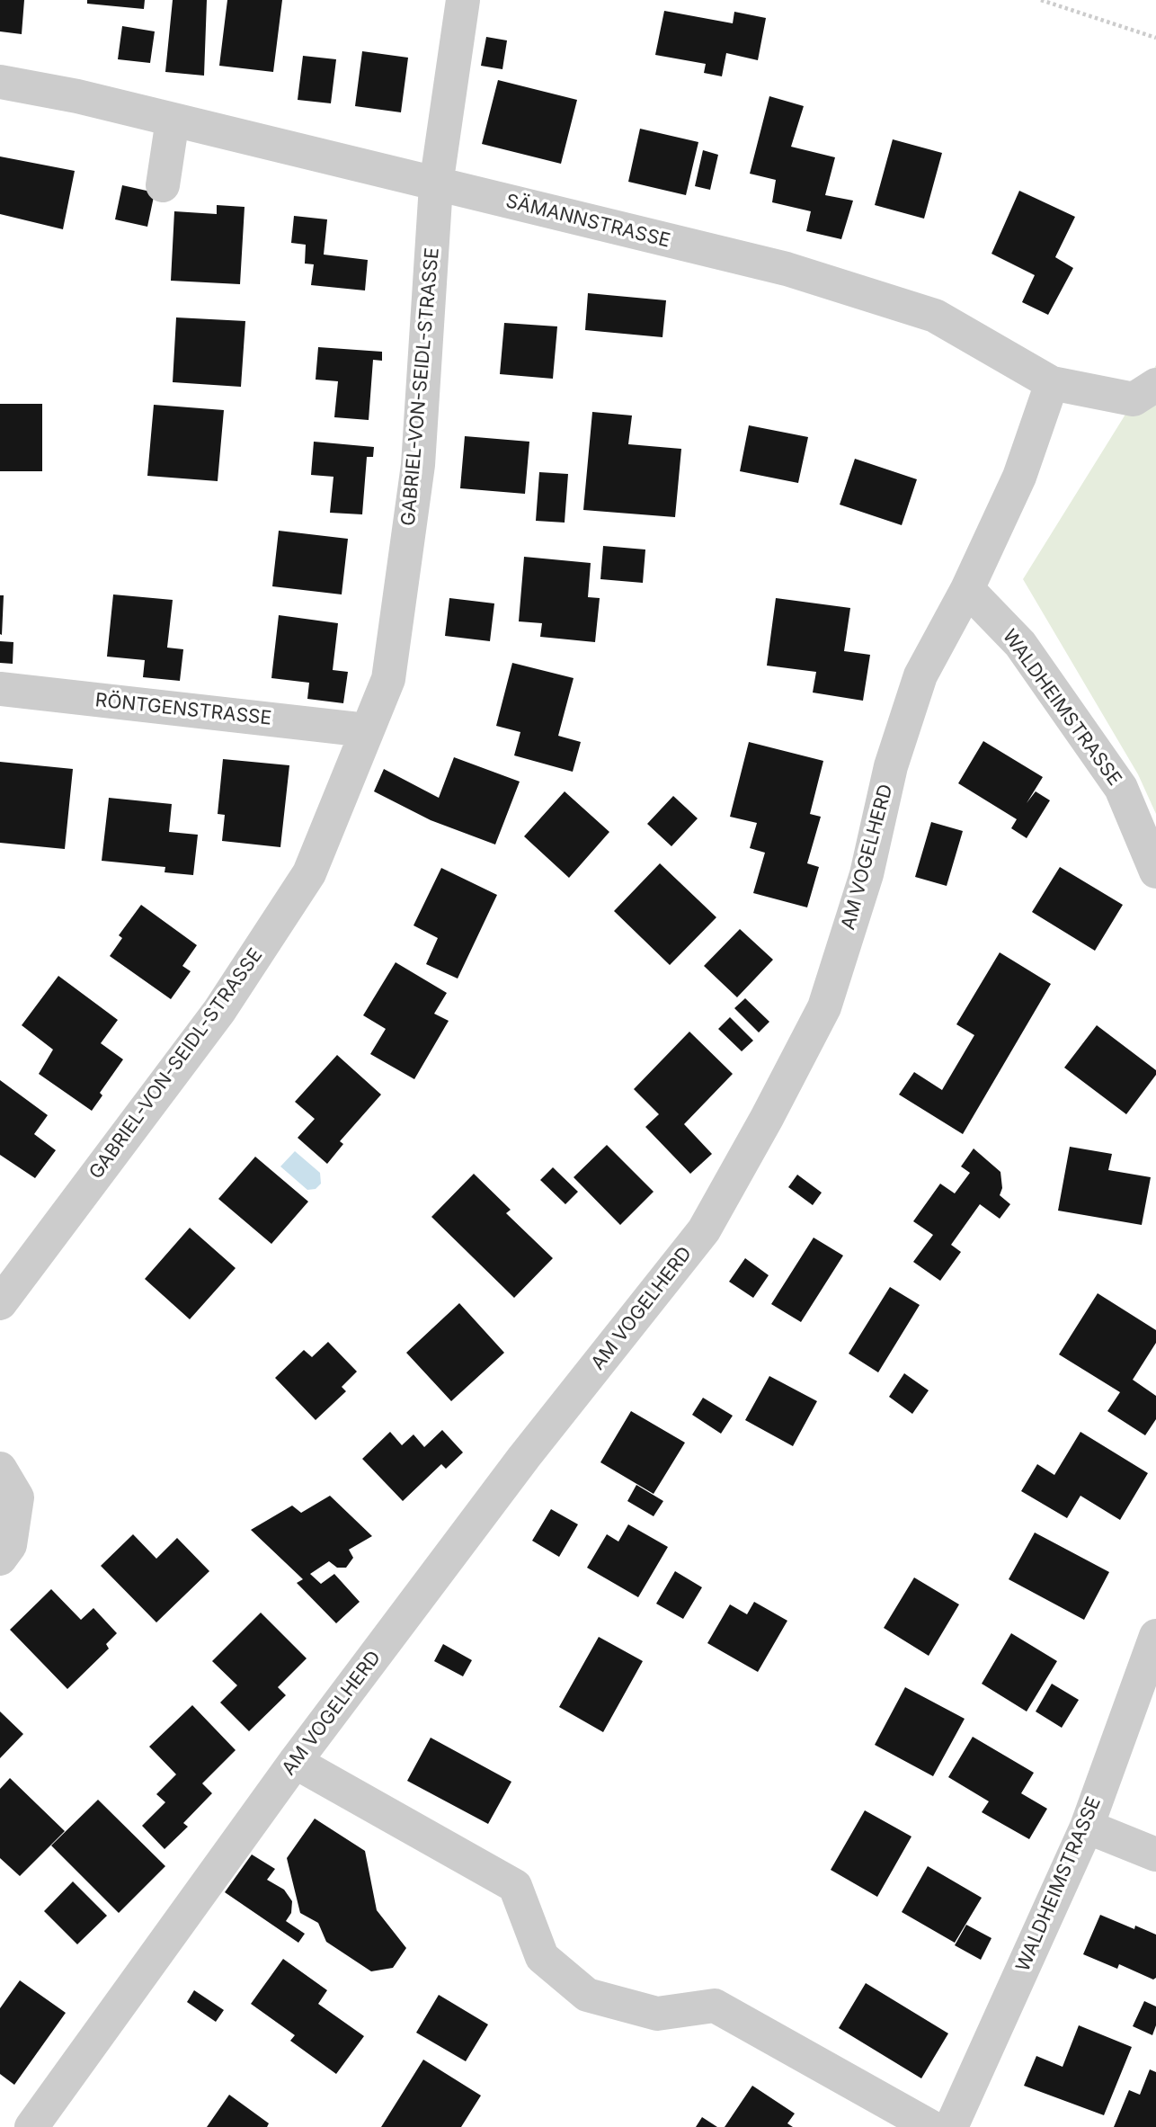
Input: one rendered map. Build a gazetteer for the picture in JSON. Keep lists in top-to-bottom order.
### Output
{
  "streets": {
    "street": [
      "SÄMANNSTRASSE",
      "GABRIEL-VON-SEIDL-STRASSE",
      "WALDHEIMSTRASSE",
      "RÖNTGENSTRASSE",
      "AM VOGELHERD"
    ]
  },
  "crossings": [
    ["SÄMANNSTRASSE", "GABRIEL-VON-SEIDL-STRASSE"],
    ["SÄMANNSTRASSE", "AM VOGELHERD"],
    ["GABRIEL-VON-SEIDL-STRASSE", "RÖNTGENSTRASSE"],
    ["WALDHEIMSTRASSE", "AM VOGELHERD"]
  ]
}
